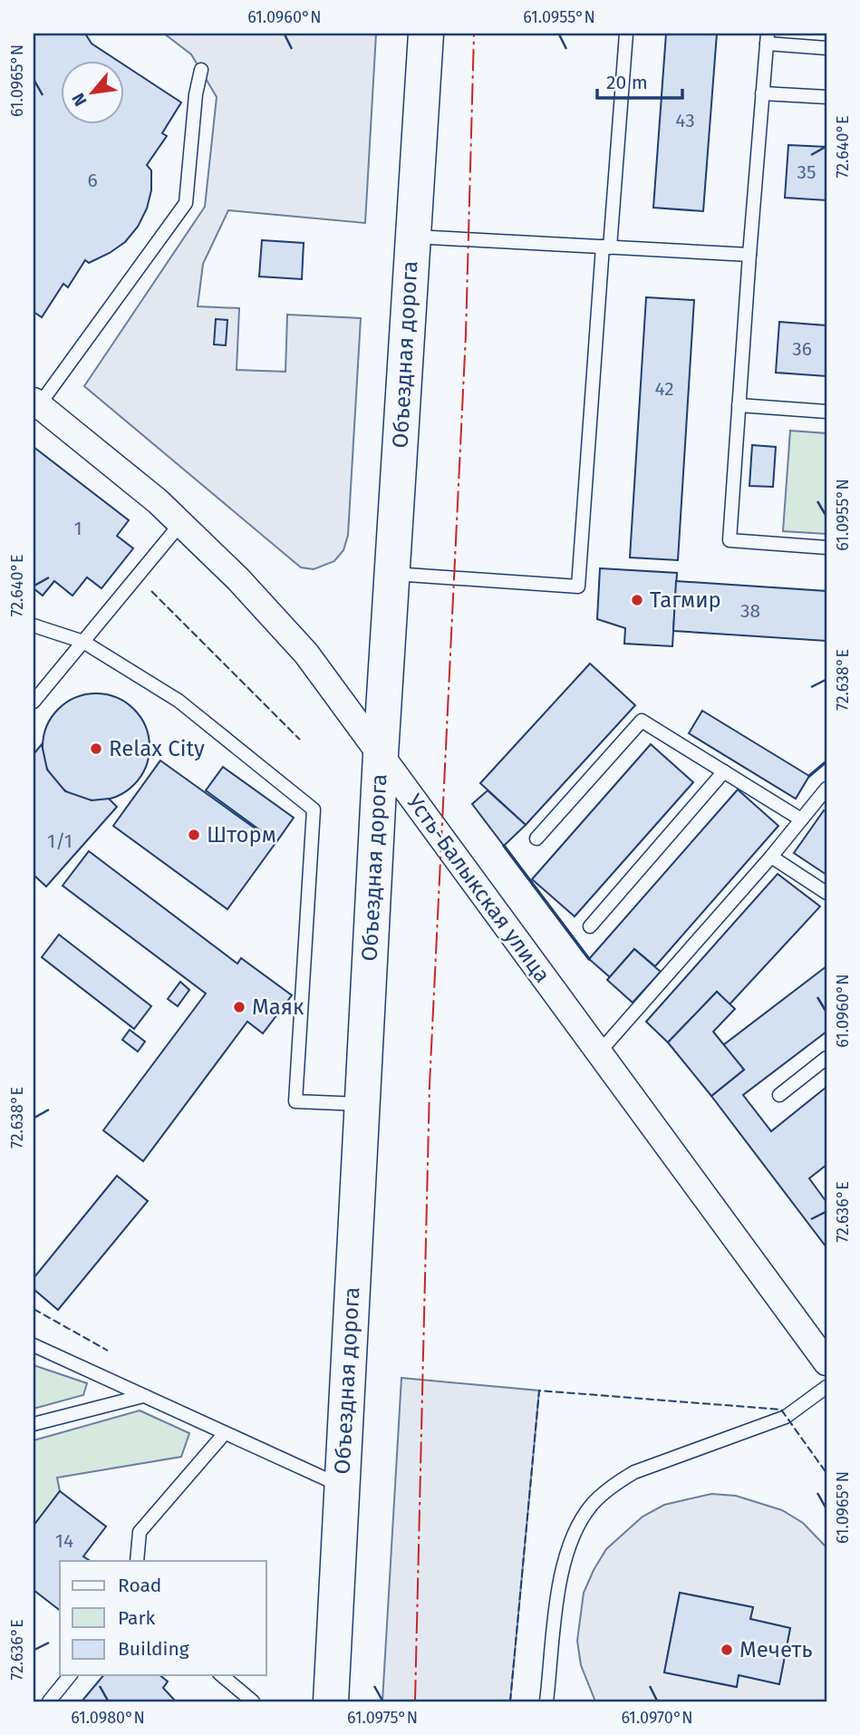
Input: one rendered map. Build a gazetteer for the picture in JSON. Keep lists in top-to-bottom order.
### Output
{
  "streets": {
    "main road": ["Объездная дорога"],
    "street": ["Усть-Балыкская улица"]
  },
  "crossings": [
    ["Объездная дорога", "Усть-Балыкская улица"]
  ],
  "places": [
    "Тагмир",
    "Relax City",
    "Шторм",
    "Маяк",
    "Мечеть"
  ],
  "house_numbers": [
    "43",
    "35",
    "6",
    "36",
    "42",
    "1",
    "38",
    "1/1",
    "14"
  ],
  "legend": ["Road", "Park", "Building"],
  "scale_bar": "20 m",
  "north": "bottom left",
  "coordinates": [
    "61.0960°N",
    "61.0955°N",
    "61.0965°N",
    "72.640°E",
    "72.638°E",
    "72.636°E",
    "61.0980°N",
    "61.0975°N",
    "61.0970°N"
  ]
}
